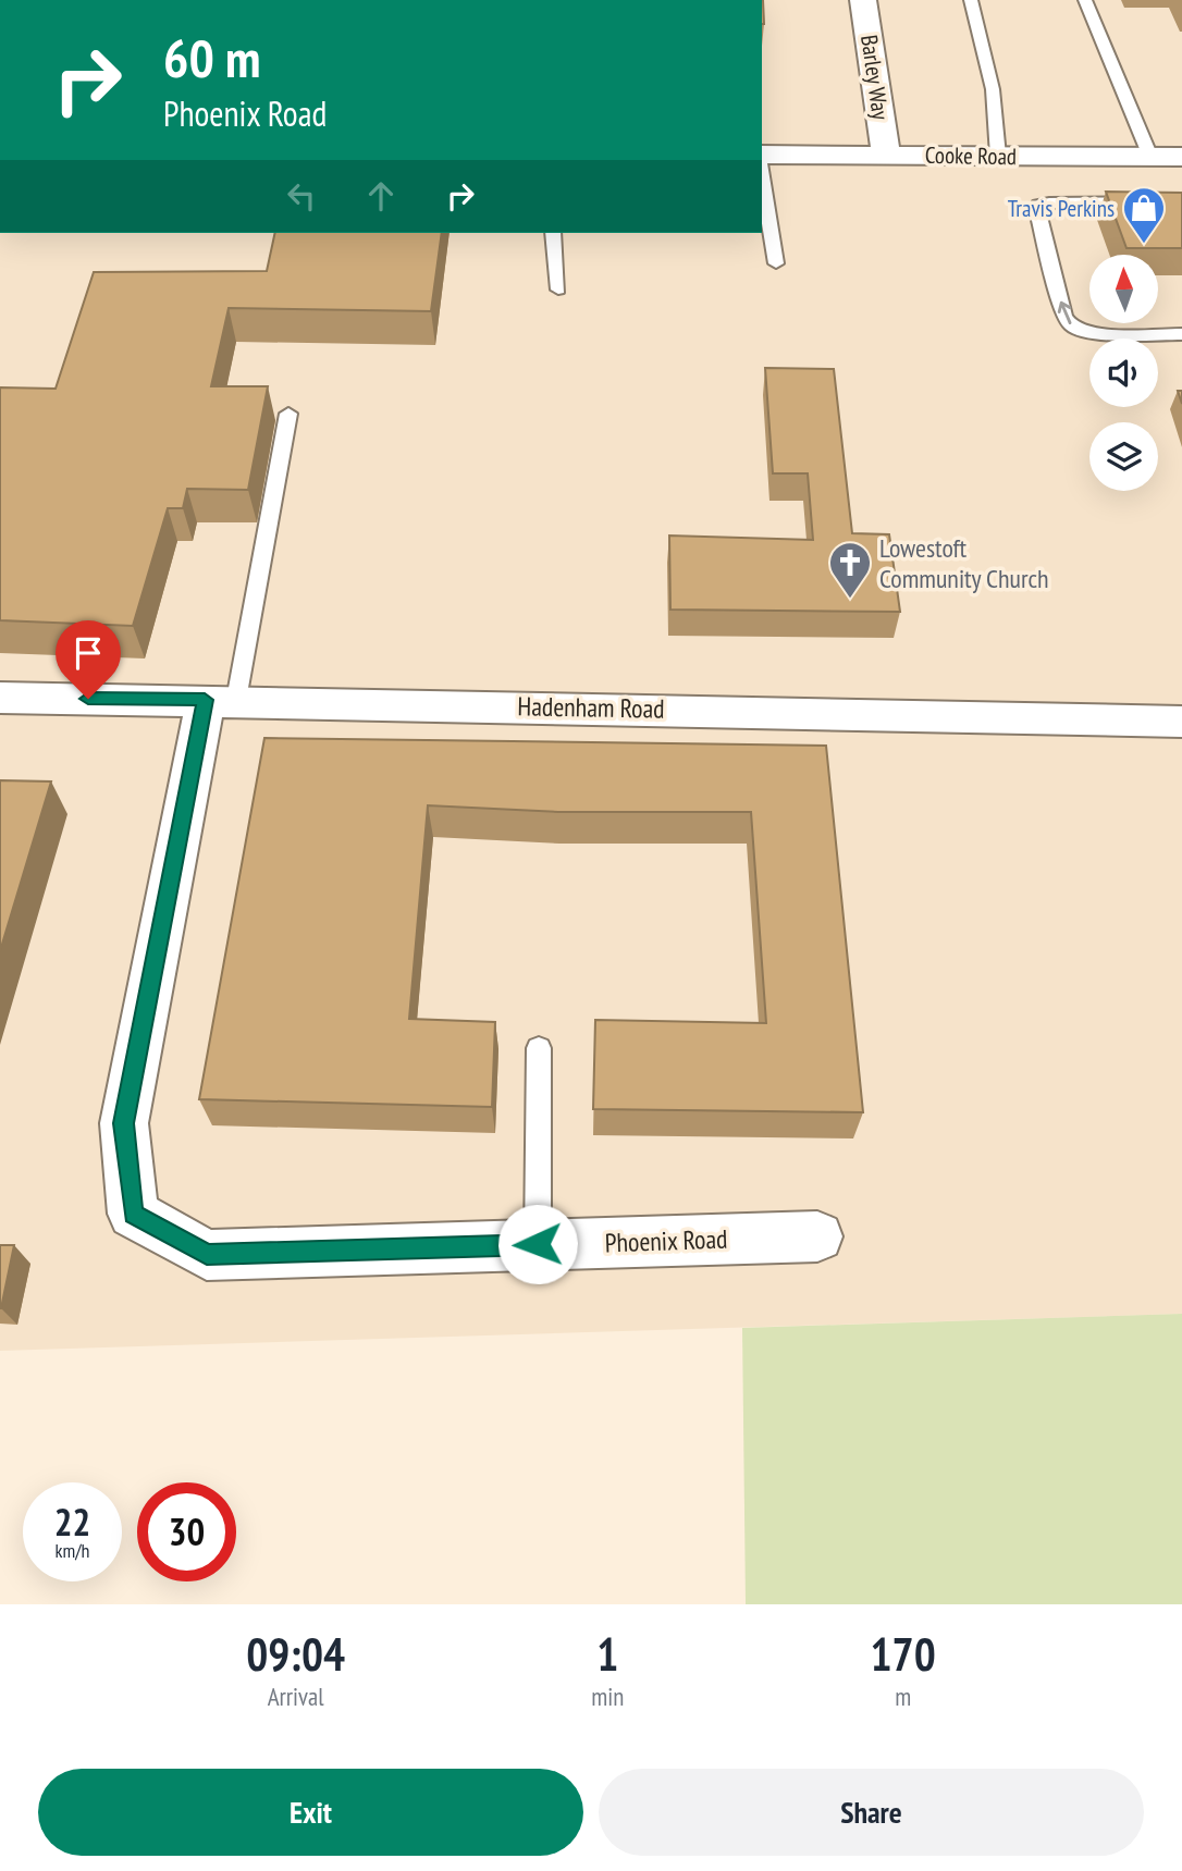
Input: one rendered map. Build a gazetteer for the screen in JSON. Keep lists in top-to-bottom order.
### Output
{
  "streets": {
    "street": [
      "Barley Way",
      "Cooke Road",
      "Hadenham Road",
      "Phoenix Road"
    ]
  },
  "crossings": [
    ["Barley Way", "Cooke Road"],
    ["Hadenham Road", "Phoenix Road"]
  ],
  "places": {
    "shop": ["Travis Perkins"],
    "church": ["Lowestoft Community Church"]
  },
  "north": "top",
  "page": {
    "turn": ["60 m", "Phoenix Road"],
    "speed": "22 km/h",
    "limit": "30",
    "eta": [
      "09:04",
      "Arrival",
      "1",
      "min",
      "170",
      "m"
    ],
    "buttons": ["Exit", "Share"]
  }
}
